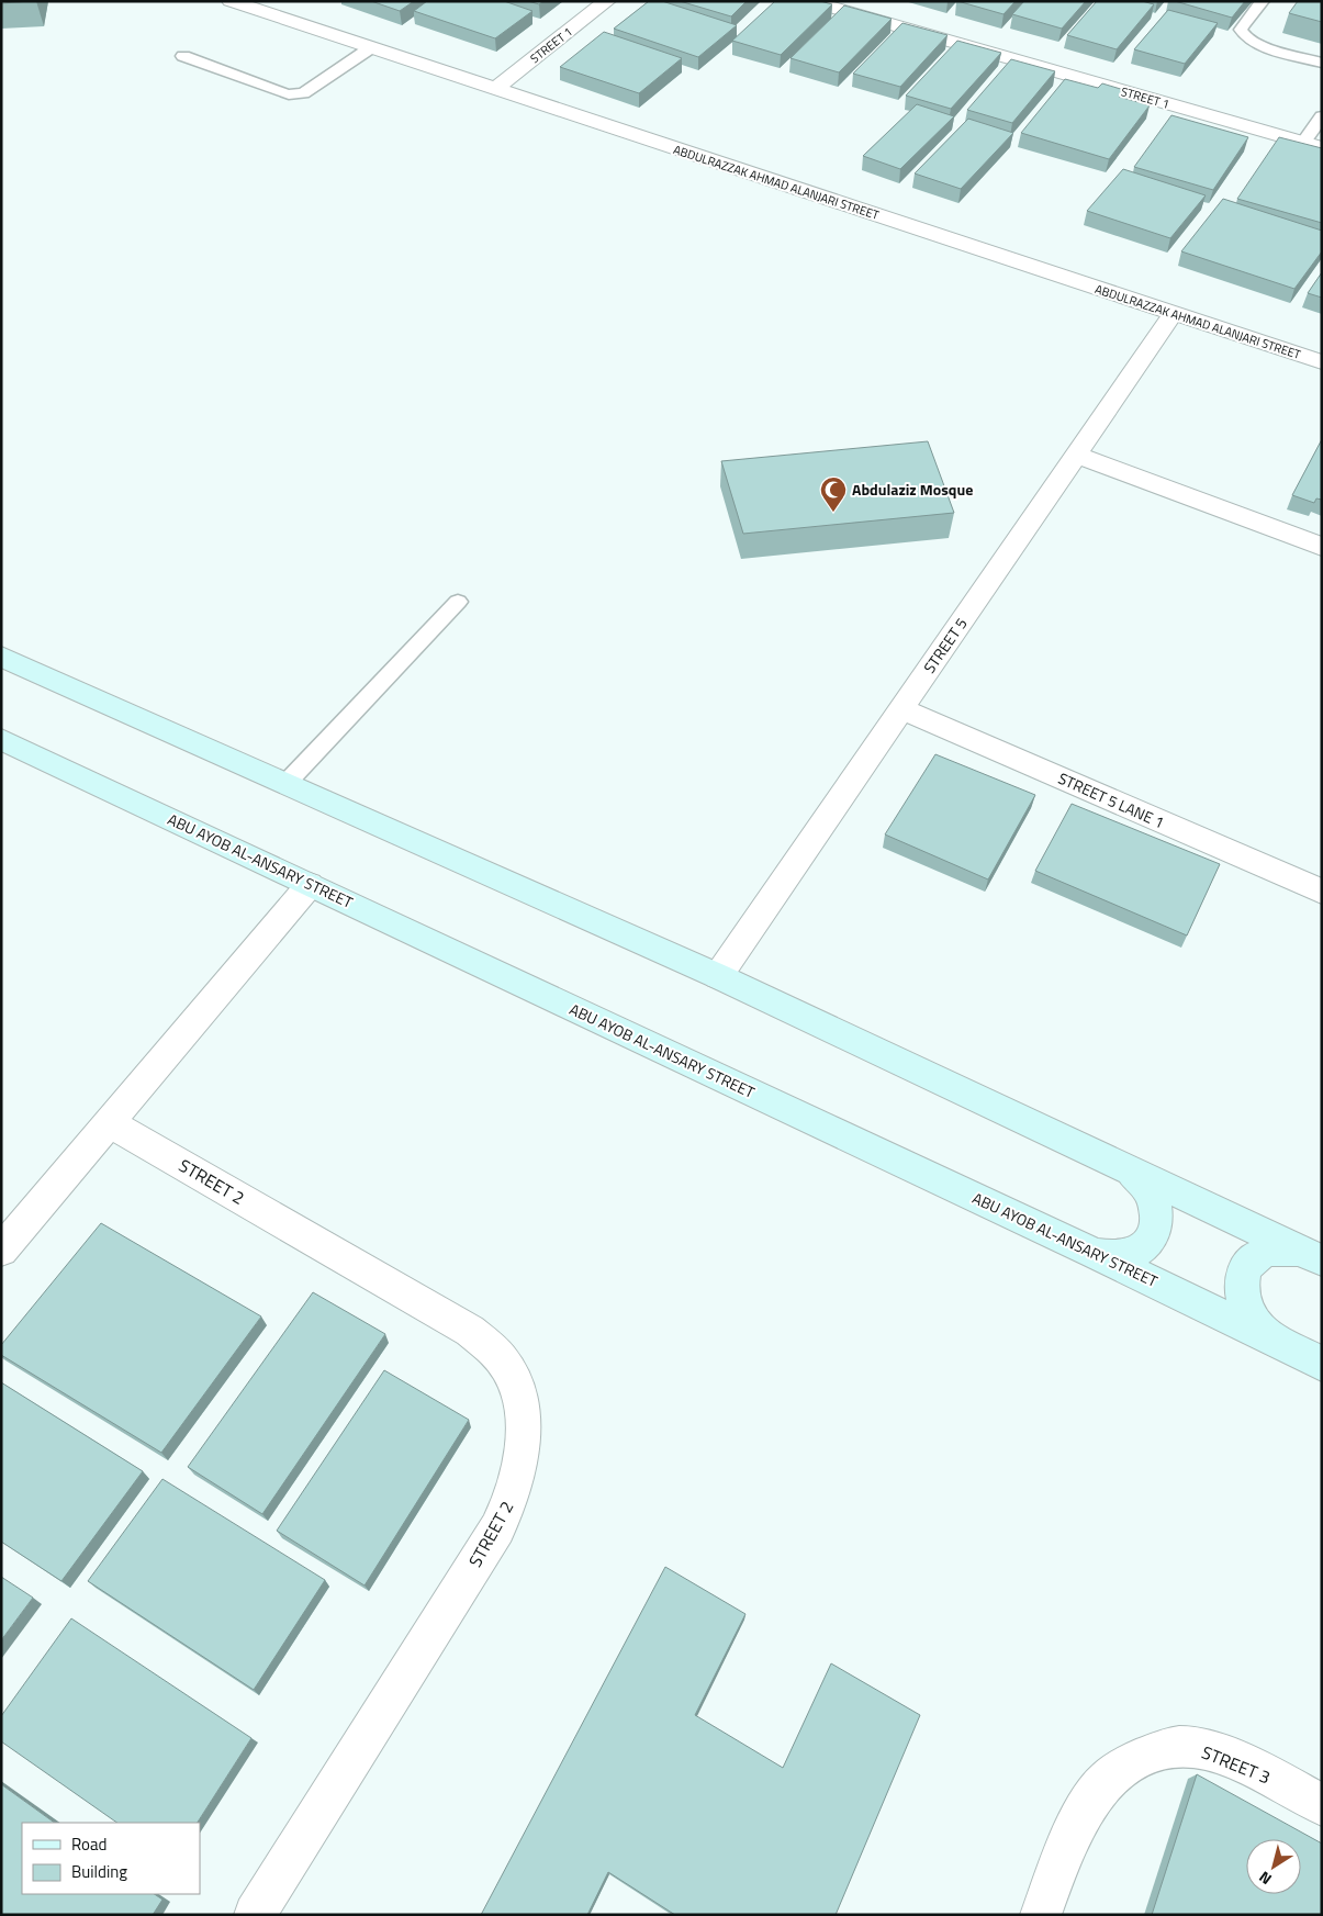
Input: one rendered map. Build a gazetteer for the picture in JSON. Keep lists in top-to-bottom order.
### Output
{
  "streets": {
    "street": [
      "STREET 1",
      "ABDULRAZZAK AHMAD ALANJARI STREET",
      "STREET 5",
      "STREET 5 LANE 1",
      "ABU AYOB AL-ANSARY STREET",
      "STREET 2",
      "STREET 3"
    ]
  },
  "crossings": [
    ["STREET 1", "ABDULRAZZAK AHMAD ALANJARI STREET"],
    ["ABDULRAZZAK AHMAD ALANJARI STREET", "STREET 5"],
    ["STREET 5", "STREET 5 LANE 1"]
  ],
  "places": {
    "mosque": ["Abdulaziz Mosque"]
  },
  "legend": ["Road", "Building"],
  "north": "bottom left"
}
